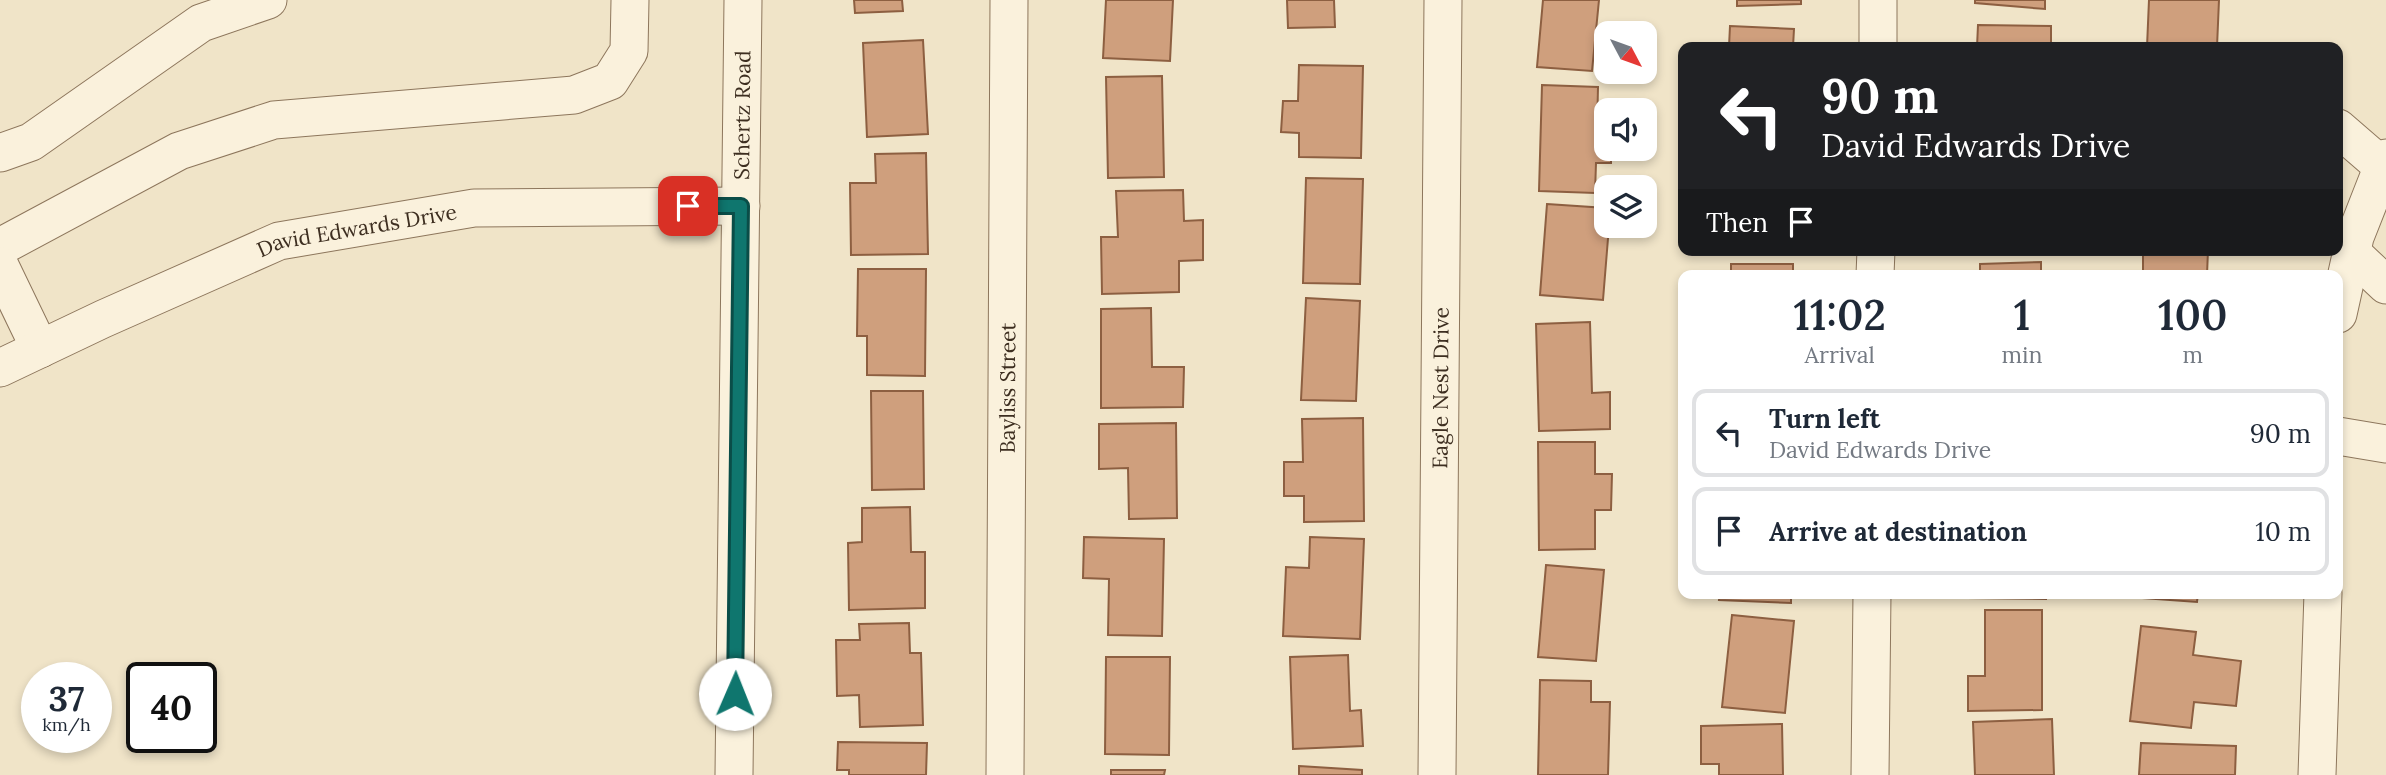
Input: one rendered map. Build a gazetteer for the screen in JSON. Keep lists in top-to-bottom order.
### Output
{
  "streets": {
    "street": [
      "Schertz Road",
      "David Edwards Drive",
      "Eagle Nest Drive",
      "Bayliss Street"
    ]
  },
  "crossings": [
    ["Schertz Road", "David Edwards Drive"]
  ],
  "north": "bottom right",
  "page": {
    "turn": ["90 m", "David Edwards Drive"],
    "then": "Then",
    "eta": [
      "11:02",
      "Arrival",
      "1",
      "min",
      "100",
      "m"
    ],
    "list": [
      {
        "name": "Turn left",
        "note": "David Edwards Drive",
        "value": "90 m"
      },
      {
        "name": "Arrive at destination",
        "value": "10 m"
      }
    ],
    "speed": "37 km/h",
    "limit": "40"
  }
}
